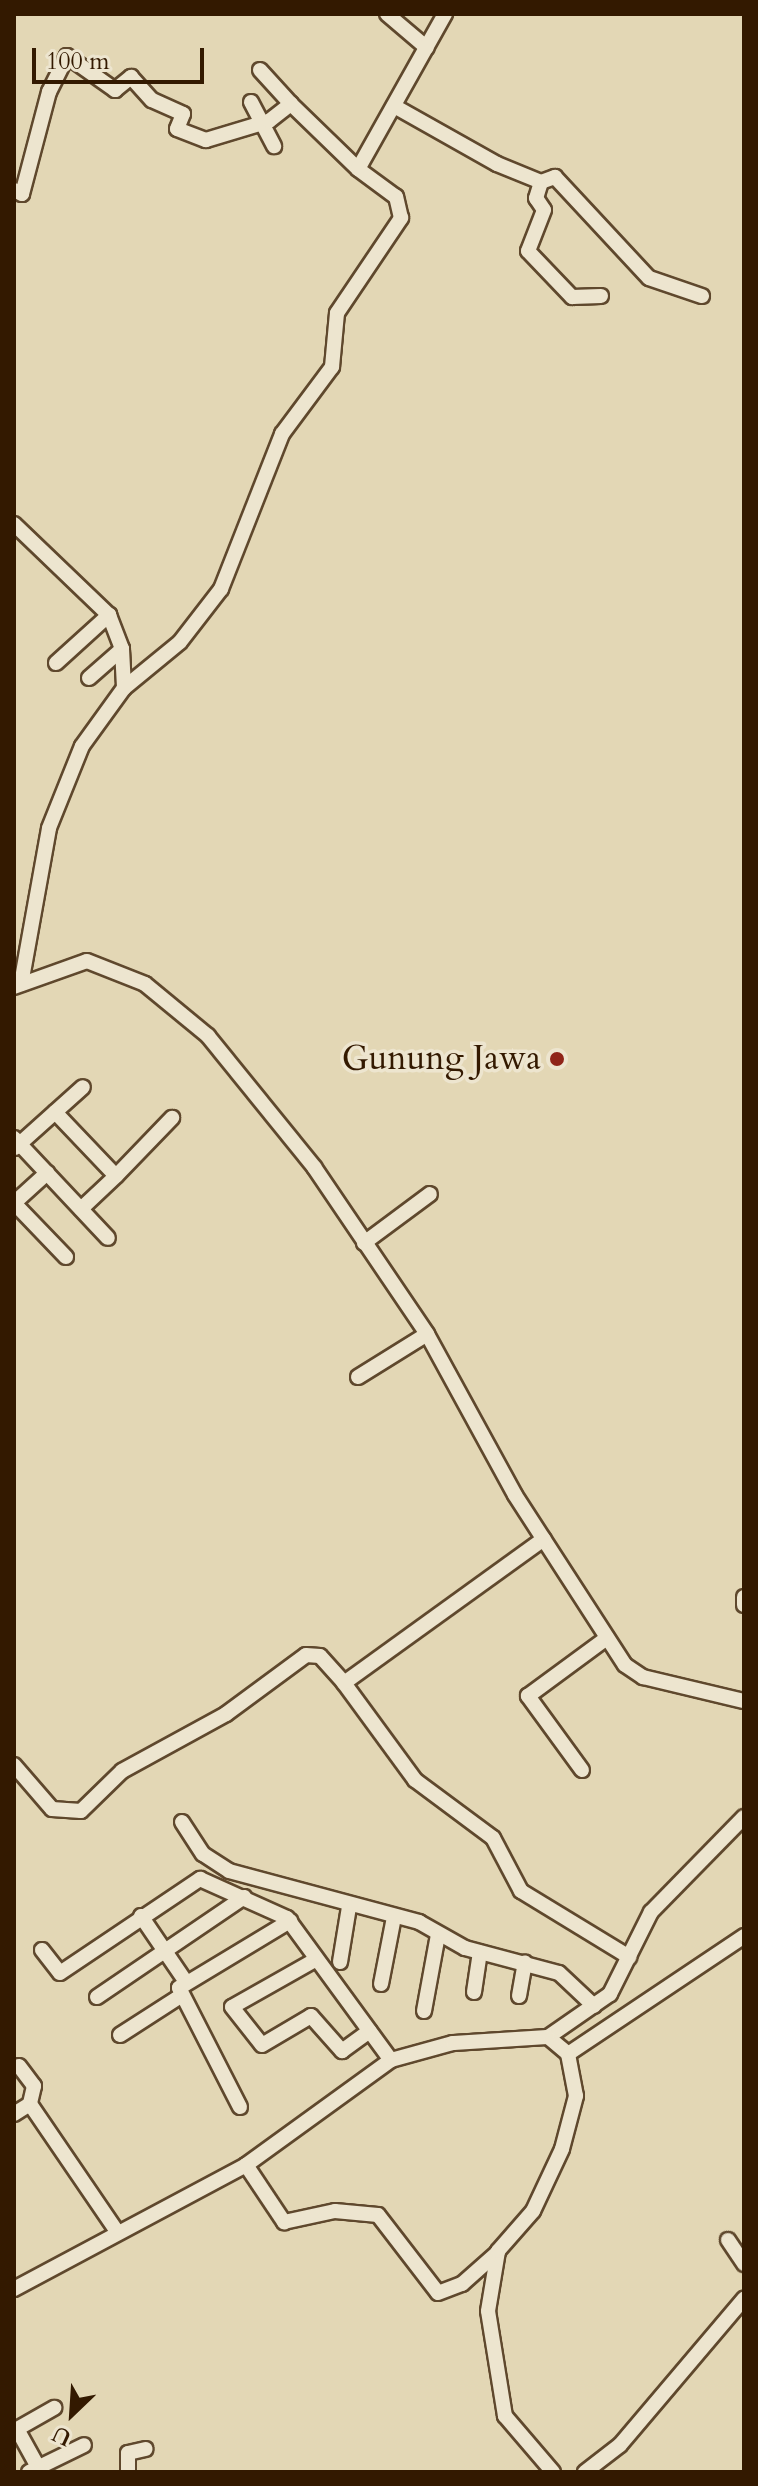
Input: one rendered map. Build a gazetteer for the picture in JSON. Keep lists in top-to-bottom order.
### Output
{
  "places": ["Gunung Jawa"],
  "scale_bar": "100 m",
  "north": "bottom left"
}
